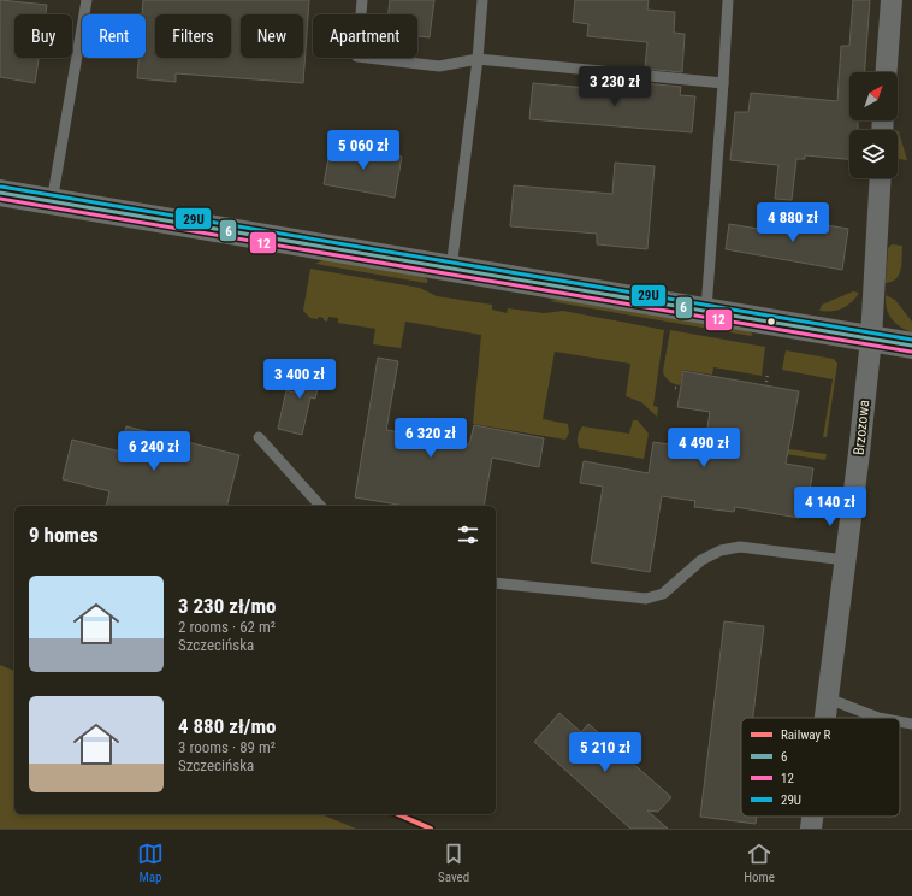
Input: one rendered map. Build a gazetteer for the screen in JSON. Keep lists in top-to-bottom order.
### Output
{
  "streets": {
    "street": ["Brzozowa"]
  },
  "lines": [
    "transit line 29U",
    "transit line 6",
    "transit line 12",
    "rail line R"
  ],
  "legend": [
    "Railway R",
    "6",
    "12",
    "29U"
  ],
  "north": "top right",
  "page": {
    "chip": [
      "Buy",
      "Rent",
      "Filters",
      "New",
      "Apartment"
    ],
    "price": [
      "3 230 zł",
      "5 060 zł",
      "4 880 zł",
      "3 400 zł",
      "6 320 zł",
      "4 490 zł",
      "6 240 zł",
      "4 140 zł",
      "5 210 zł"
    ],
    "heading": "9 homes",
    "list": [
      {
        "name": "3 230 zł/mo",
        "note": "2 rooms · 62 m² · Szczecińska"
      },
      {
        "name": "4 880 zł/mo",
        "note": "3 rooms · 89 m² · Szczecińska"
      }
    ],
    "tabs": ["Map", "Saved", "Home"]
  }
}
